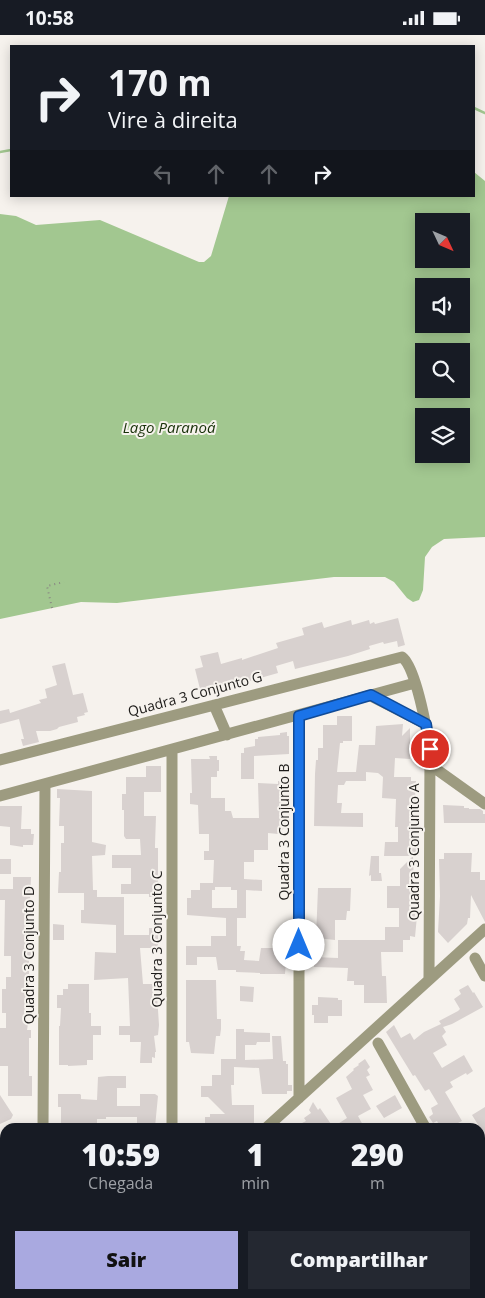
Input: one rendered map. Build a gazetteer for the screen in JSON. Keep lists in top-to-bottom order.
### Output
{
  "streets": {
    "street": [
      "Quadra 3 Conjunto G",
      "Quadra 3 Conjunto B",
      "Quadra 3 Conjunto A",
      "Quadra 3 Conjunto C",
      "Quadra 3 Conjunto D"
    ]
  },
  "crossings": [
    ["Quadra 3 Conjunto G", "Quadra 3 Conjunto A"]
  ],
  "water": ["Lago Paranoá"],
  "north": "bottom right",
  "page": {
    "status": "10:58",
    "turn": ["170 m", "Vire à direita"],
    "eta": [
      "10:59",
      "Chegada",
      "1",
      "min",
      "290",
      "m"
    ],
    "buttons": ["Sair", "Compartilhar"]
  }
}
